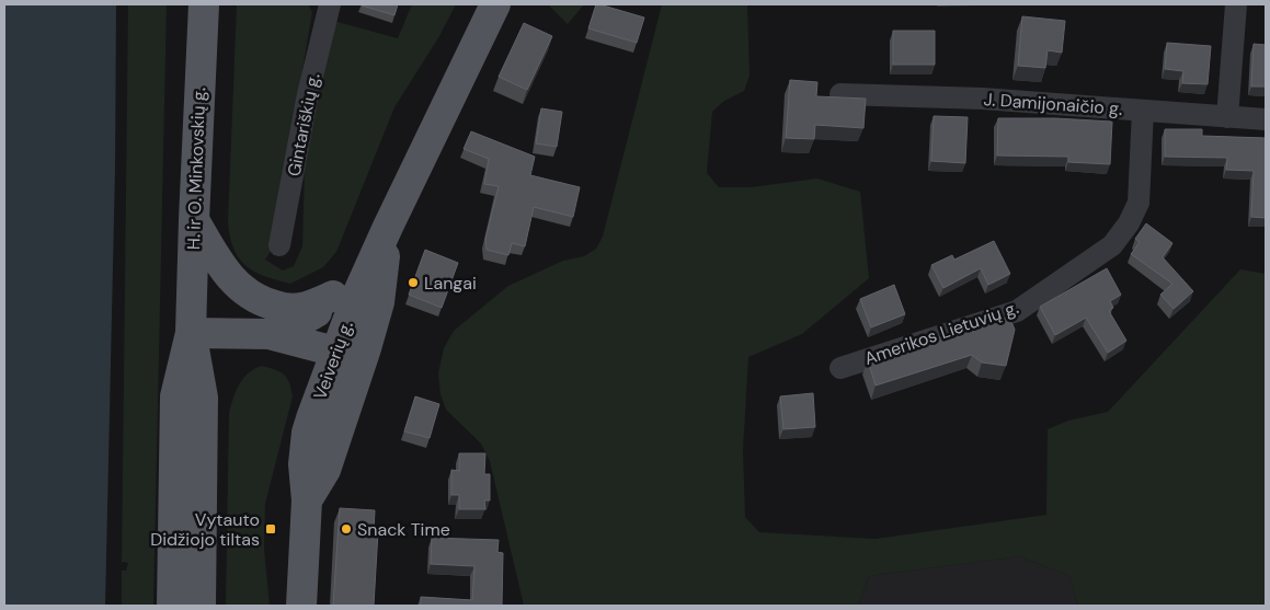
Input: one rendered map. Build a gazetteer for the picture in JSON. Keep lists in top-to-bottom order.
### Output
{
  "streets": {
    "main road": ["H. ir O. Minkovskių g.", "Veiverių g."],
    "street": ["J. Damijonaičio g.", "Gintariškių g.", "Amerikos Lietuvių g."]
  },
  "crossings": [
    ["J. Damijonaičio g.", "Amerikos Lietuvių g."]
  ],
  "places": {
    "other": ["Langai", "Snack Time"],
    "transit": ["Vytauto Didžiojo tiltas"]
  }
}
